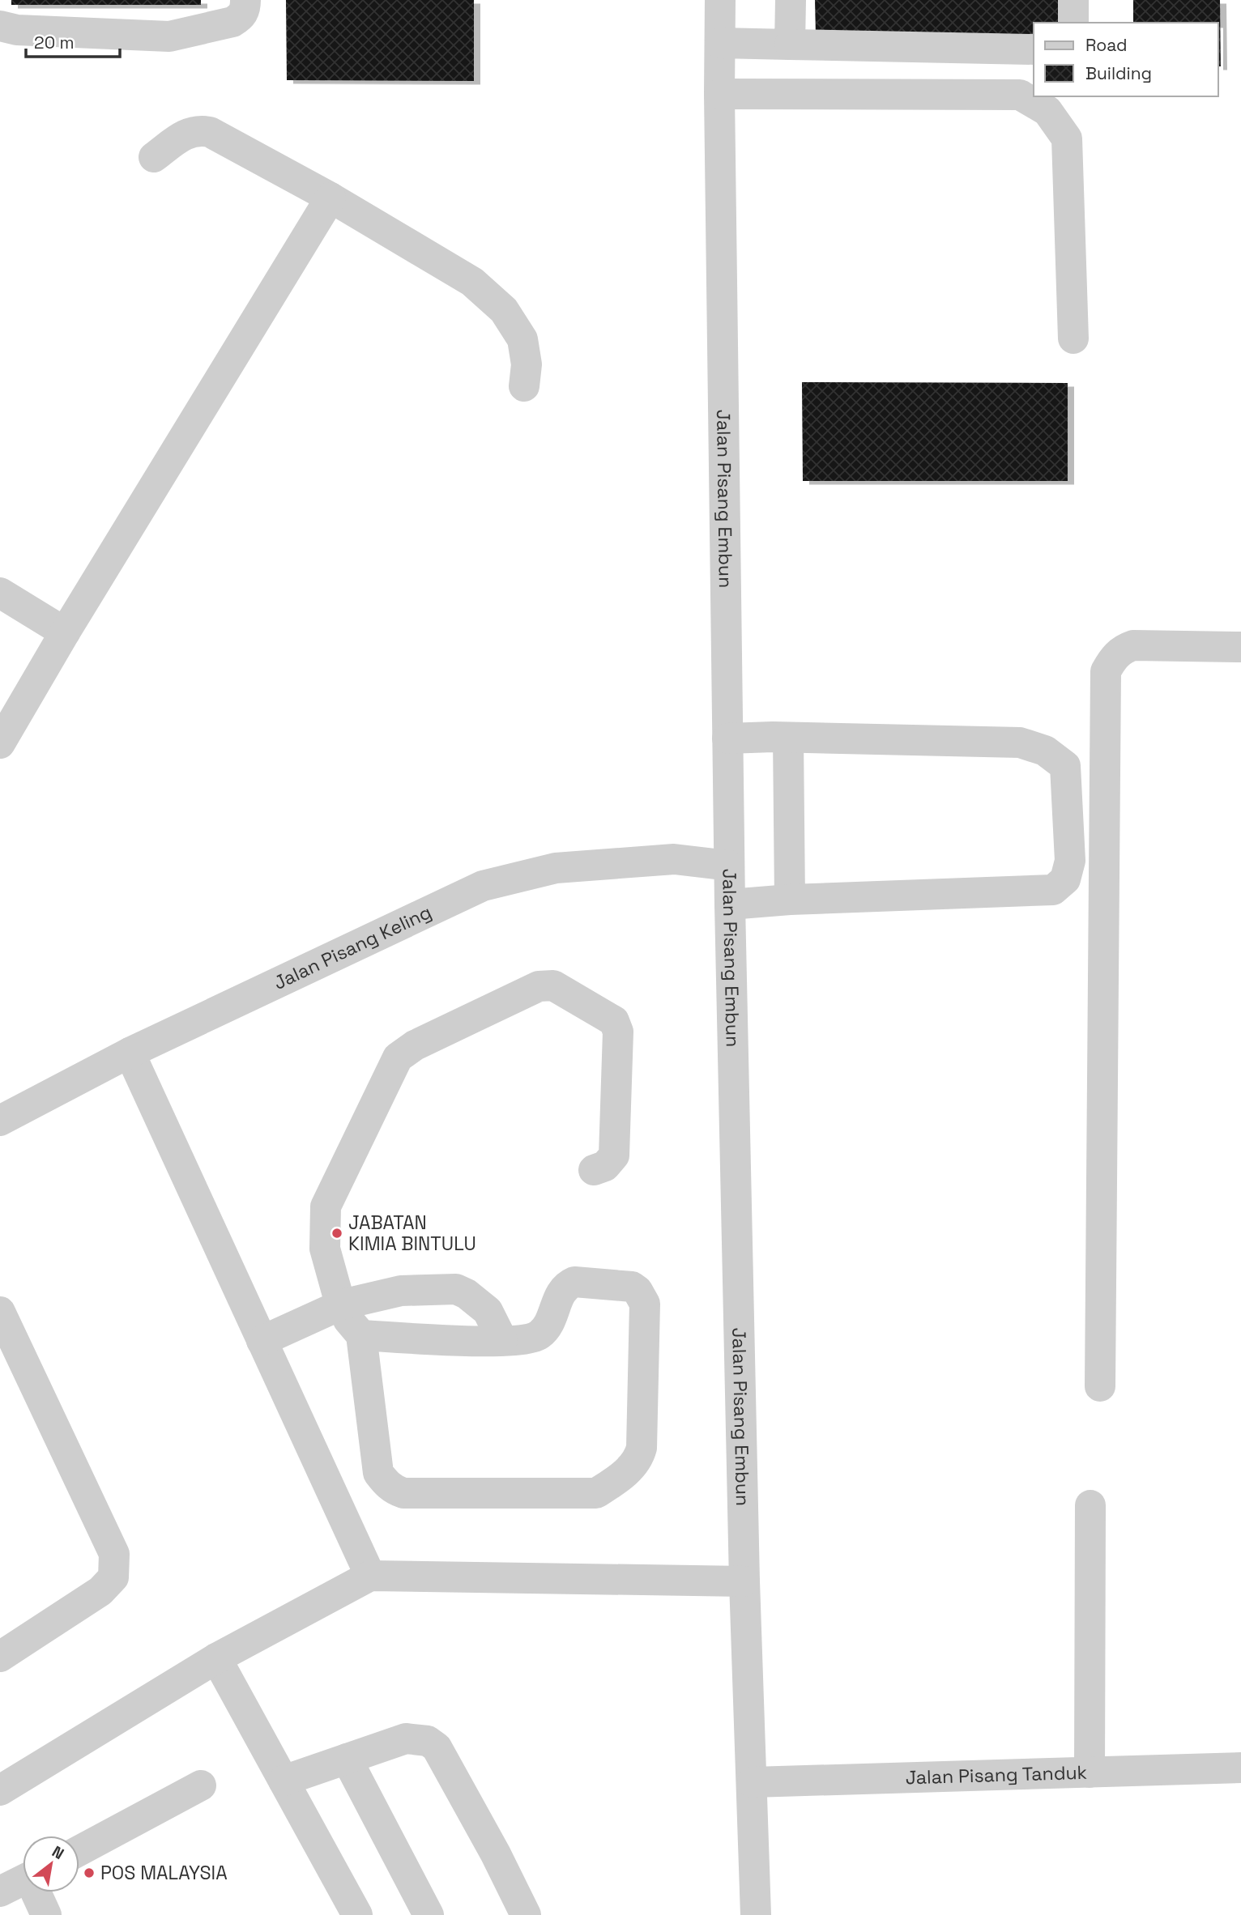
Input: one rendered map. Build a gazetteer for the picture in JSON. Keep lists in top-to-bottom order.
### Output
{
  "streets": {
    "street": ["Jalan Pisang Embun", "Jalan Pisang Keling", "Jalan Pisang Tanduk"]
  },
  "crossings": [
    ["Jalan Pisang Embun", "Jalan Pisang Keling"],
    ["Jalan Pisang Embun", "Jalan Pisang Tanduk"]
  ],
  "places": ["JABATAN KIMIA BINTULU", "POS MALAYSIA"],
  "legend": ["Road", "Building"],
  "scale_bar": "20 m",
  "north": "top right"
}
